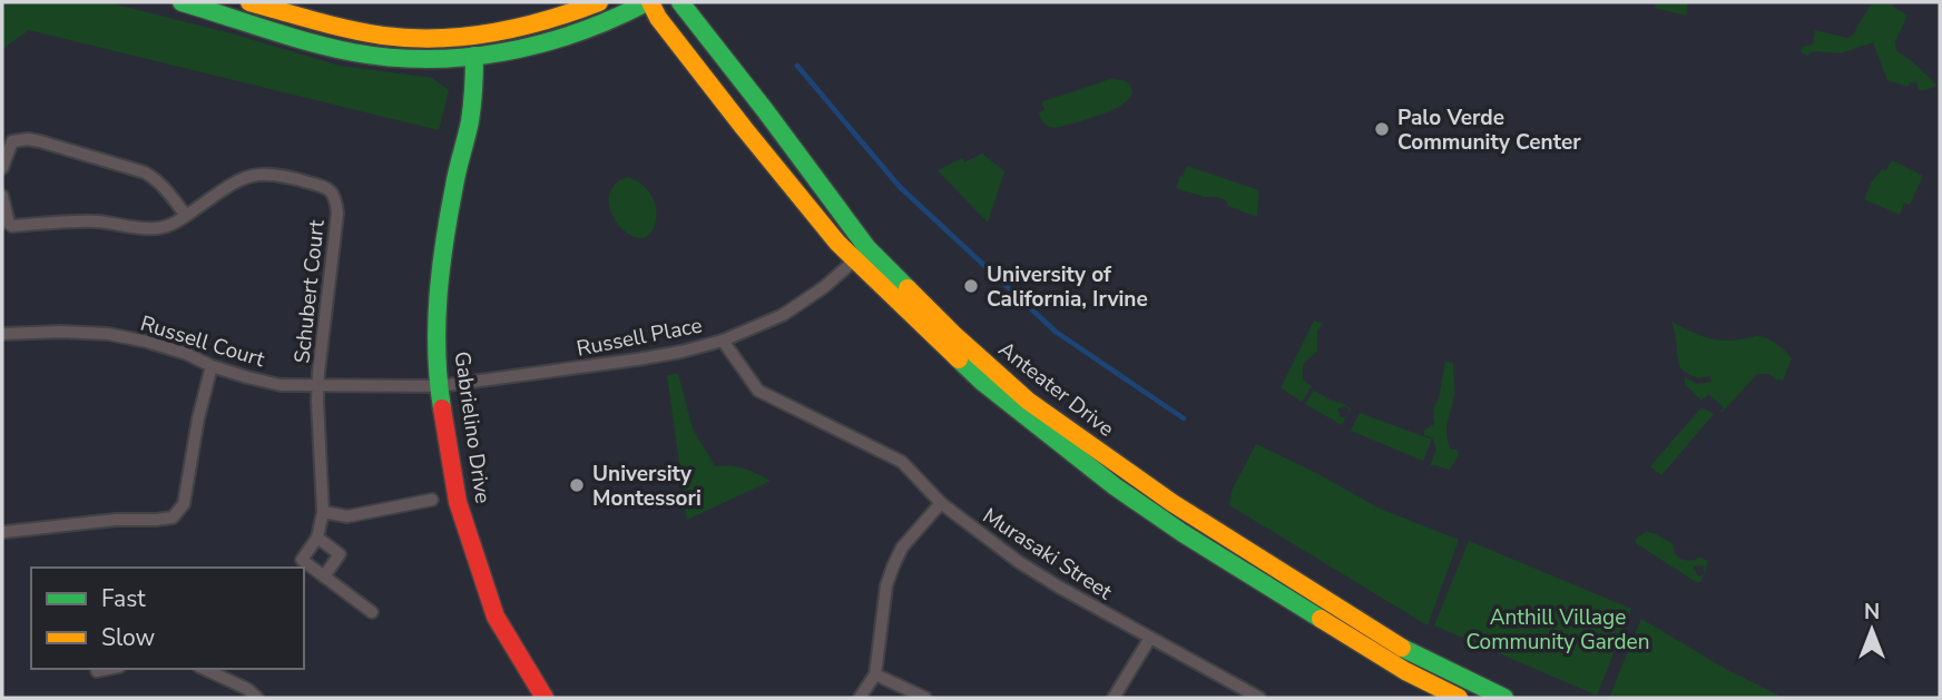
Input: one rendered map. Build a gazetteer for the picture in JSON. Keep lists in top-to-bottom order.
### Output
{
  "streets": {
    "main road": ["Anteater Drive", "Gabrielino Drive"],
    "street": [
      "Schubert Court",
      "Russell Place",
      "Russell Court",
      "Murasaki Street"
    ]
  },
  "crossings": [
    ["Schubert Court", "Russell Court"],
    ["Russell Place", "Russell Court"],
    ["Russell Place", "Anteater Drive"],
    ["Russell Place", "Gabrielino Drive"],
    ["Russell Place", "Murasaki Street"],
    ["Russell Court", "Gabrielino Drive"]
  ],
  "parks": ["Anthill Village Community Garden"],
  "places": ["Palo Verde Community Center", "University of California, Irvine", "University Montessori"],
  "legend": ["Fast", "Slow"],
  "north": "top"
}
